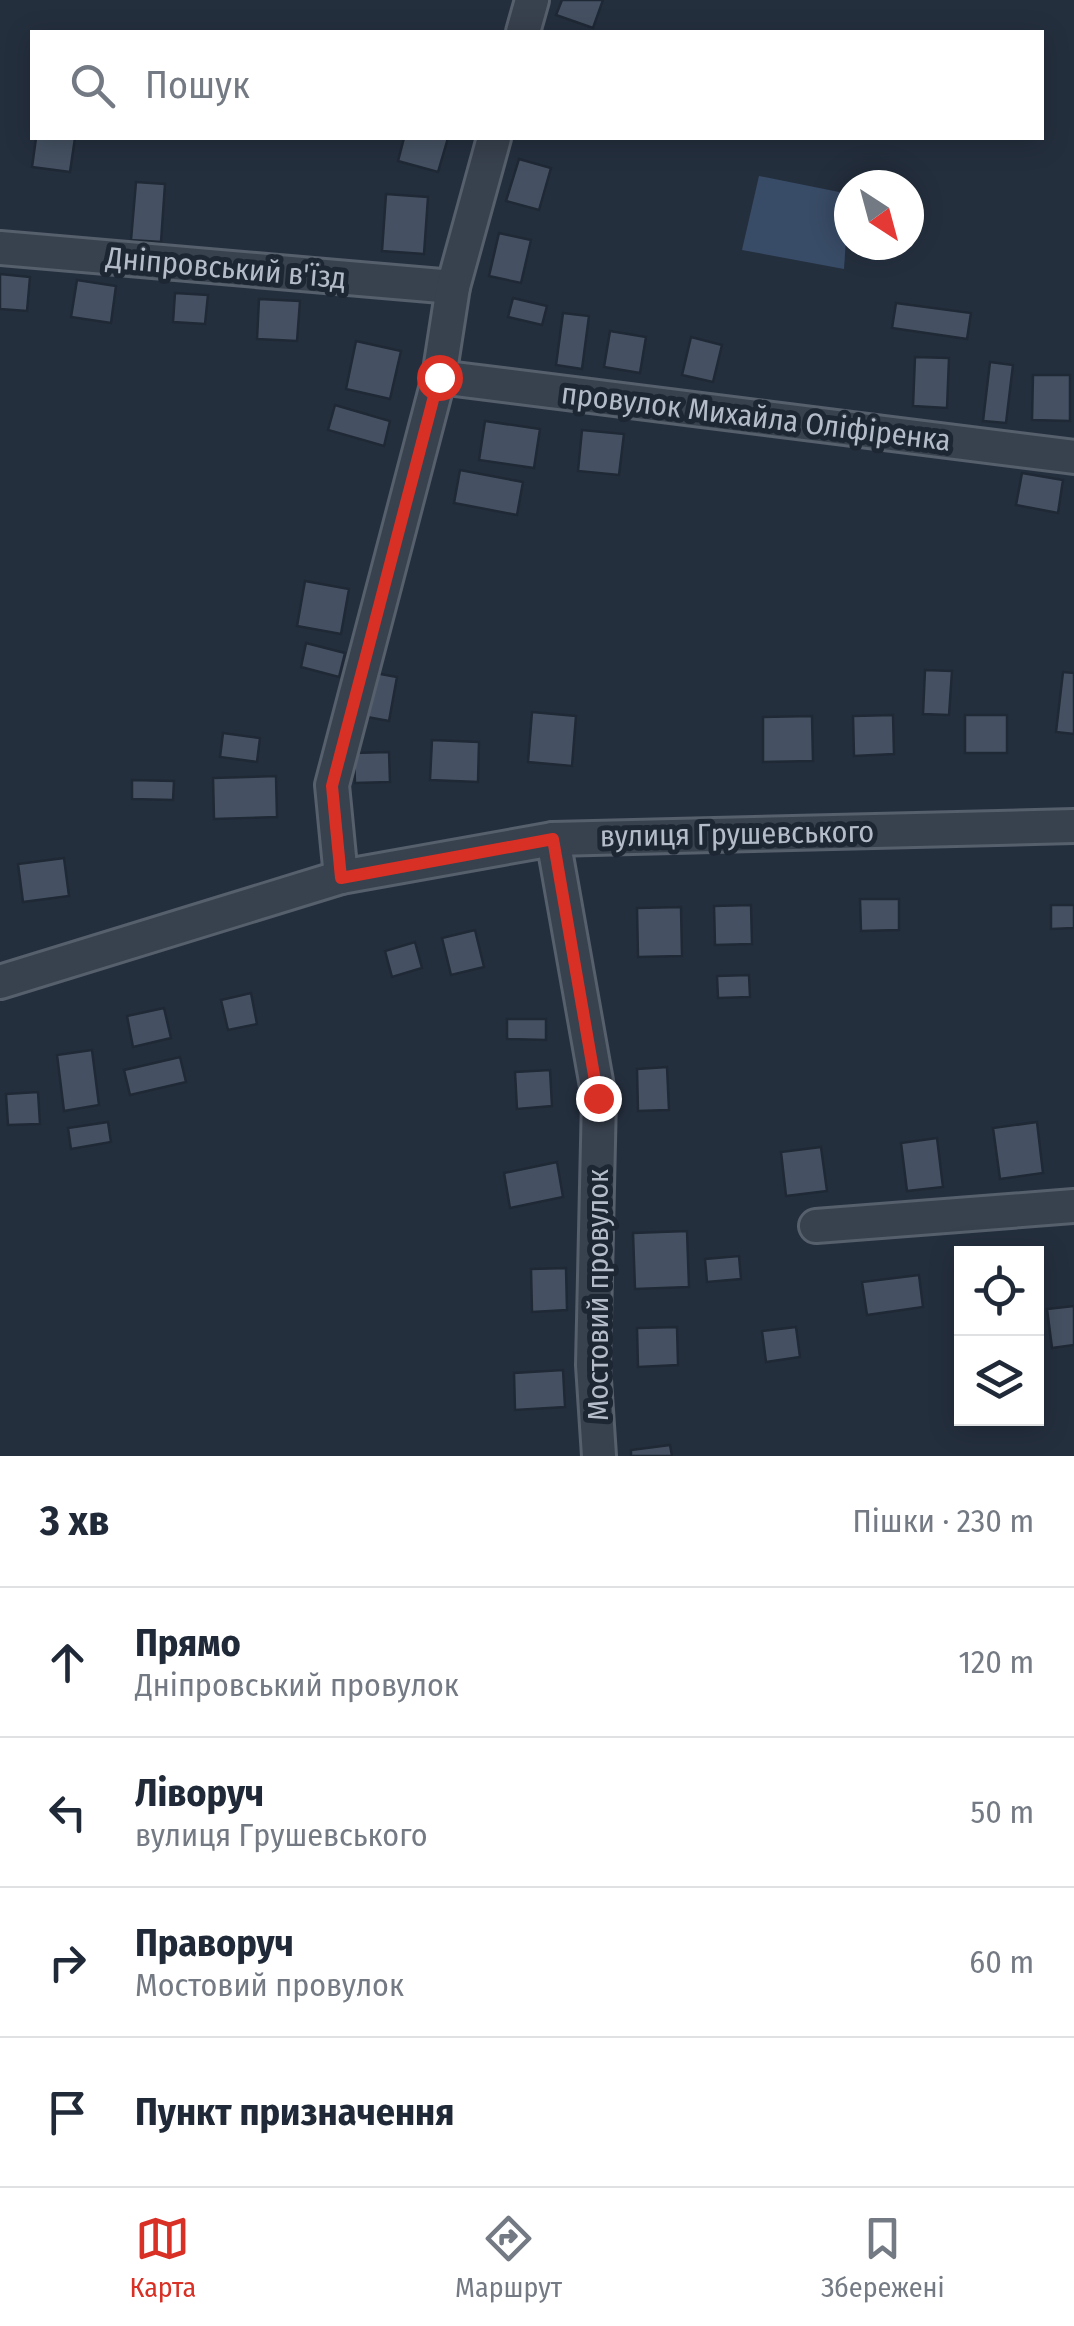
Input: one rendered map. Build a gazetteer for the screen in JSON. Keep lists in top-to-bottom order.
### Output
{
  "streets": {
    "street": [
      "Дніпровський в'їзд",
      "провулок Михайла Оліфіренка",
      "вулиця Грушевського",
      "Мостовий провулок"
    ]
  },
  "crossings": [
    ["вулиця Грушевського", "Мостовий провулок"]
  ],
  "north": "bottom right",
  "page": {
    "search": "Пошук",
    "heading": ["3 хв", "Пішки · 230 m"],
    "list": [
      ["Прямо", "Дніпровський провулок", "120 m"],
      ["Ліворуч", "вулиця Грушевського", "50 m"],
      ["Праворуч", "Мостовий провулок", "60 m"],
      "Пункт призначення"
    ],
    "nav": ["Карта", "Маршрут", "Збережені"]
  }
}
